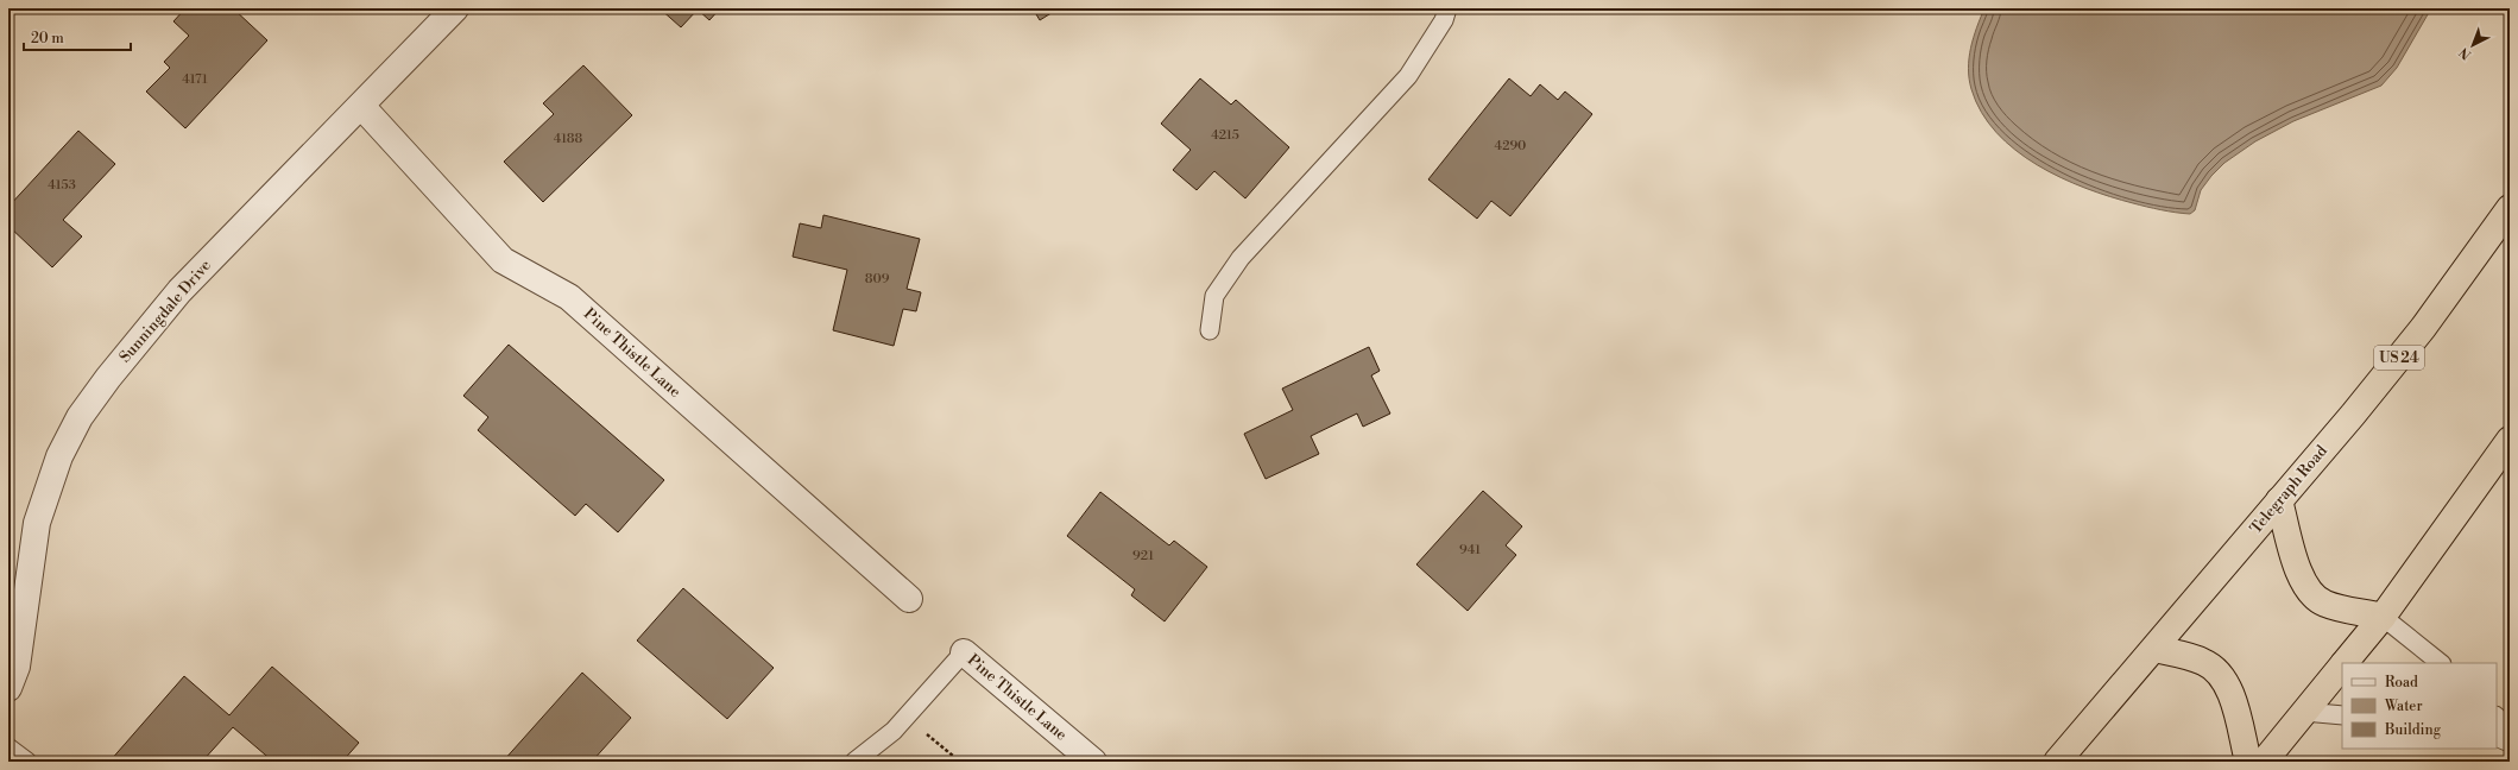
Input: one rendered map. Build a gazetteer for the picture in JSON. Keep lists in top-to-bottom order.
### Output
{
  "streets": {
    "highway": ["US 24", "Telegraph Road"],
    "street": ["Sunningdale Drive", "Pine Thistle Lane"]
  },
  "crossings": [
    ["Sunningdale Drive", "Pine Thistle Lane"]
  ],
  "house_numbers": [
    "4171",
    "4215",
    "4188",
    "4290",
    "4153",
    "809",
    "941",
    "921"
  ],
  "legend": ["Road", "Water", "Building"],
  "scale_bar": "20 m",
  "north": "bottom left"
}
